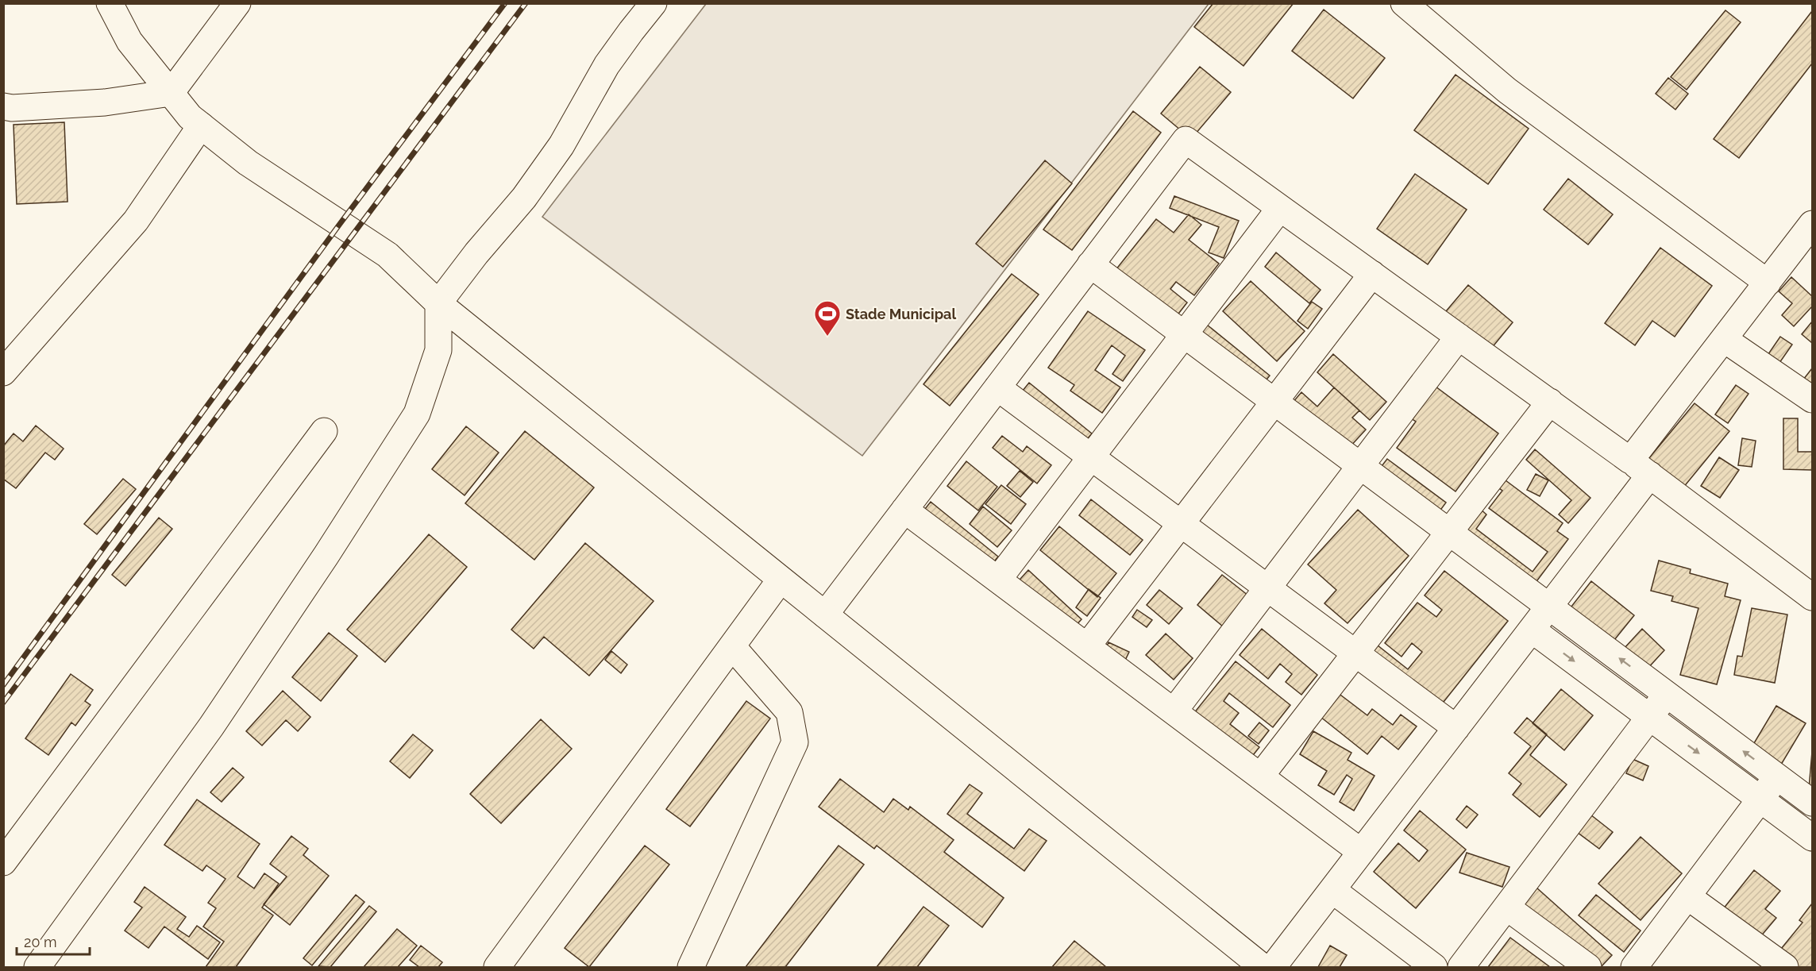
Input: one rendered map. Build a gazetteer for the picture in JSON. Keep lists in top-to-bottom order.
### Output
{
  "places": {
    "sports": ["Stade Municipal"]
  },
  "scale_bar": "20 m"
}
